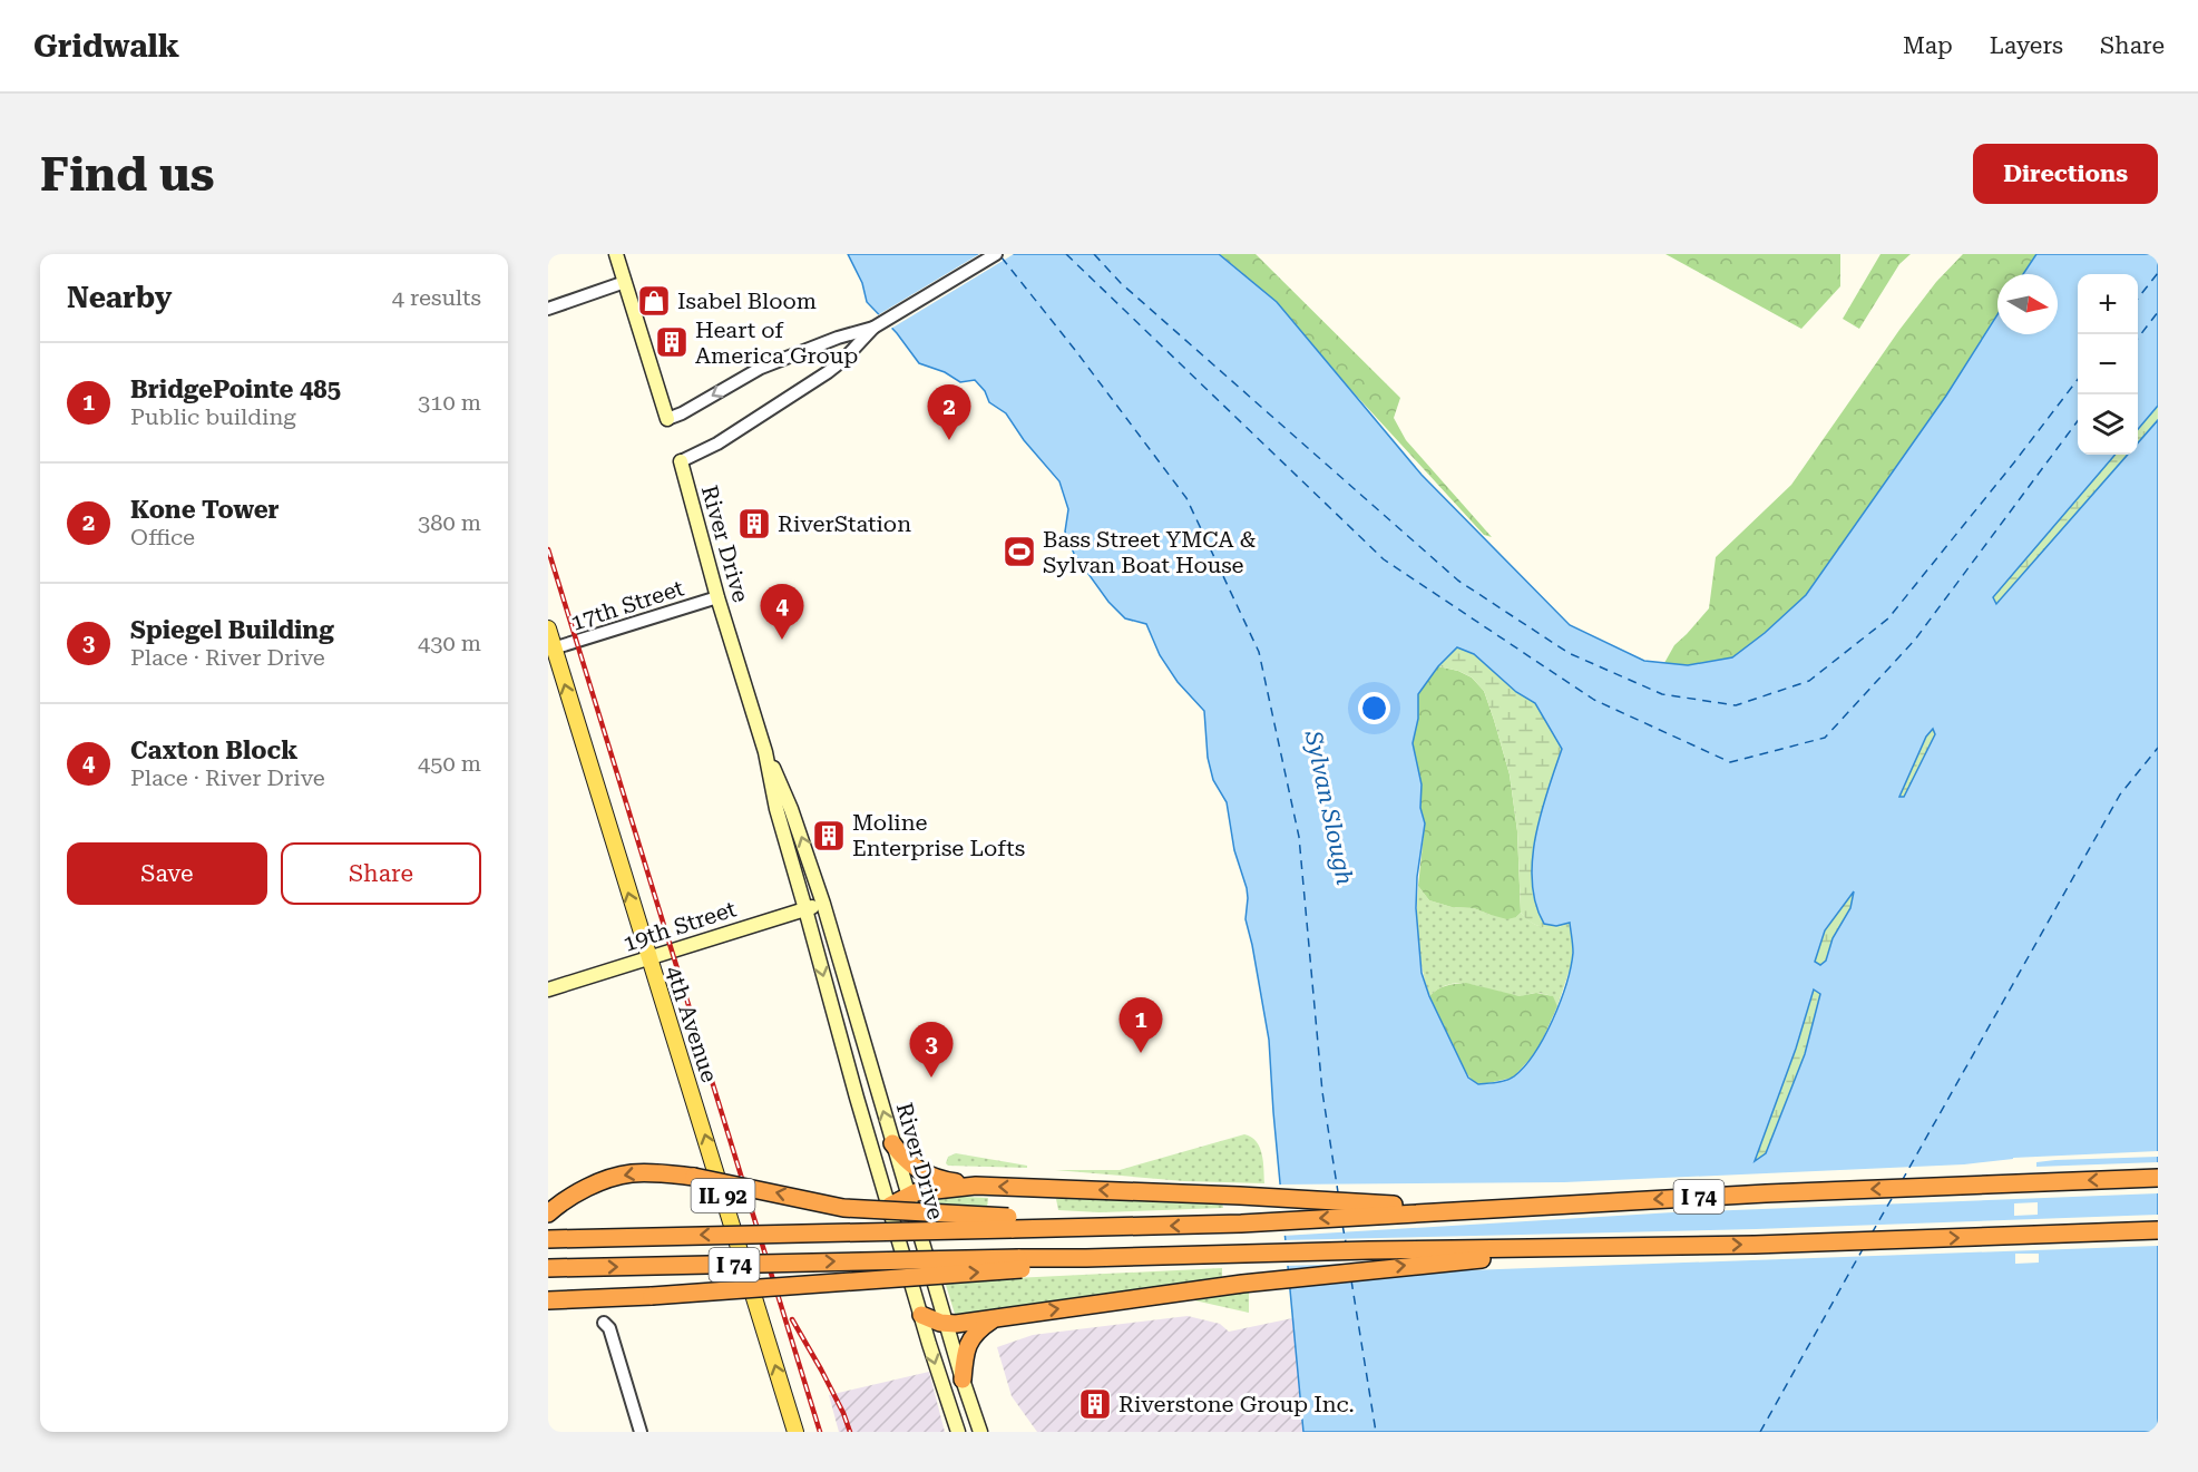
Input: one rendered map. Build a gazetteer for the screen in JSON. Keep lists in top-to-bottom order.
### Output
{
  "streets": {
    "highway": ["I 74"],
    "main road": [
      "River Drive",
      "19th Street",
      "4th Avenue",
      "IL 92"
    ],
    "street": ["17th Street"]
  },
  "crossings": [
    ["River Drive", "17th Street"],
    ["River Drive", "19th Street"],
    ["17th Street", "4th Avenue"],
    ["19th Street", "4th Avenue"]
  ],
  "one_way": ["4th Avenue"],
  "water": ["Sylvan Slough"],
  "places": {
    "shop": ["Isabel Bloom"],
    "building": [
      "Heart of America Group",
      "RiverStation",
      "Moline Enterprise Lofts",
      "Riverstone Group Inc."
    ],
    "sports": ["Bass Street YMCA & Sylvan Boat House"]
  },
  "north": "right",
  "page": {
    "header": "Gridwalk",
    "nav": ["Map", "Layers", "Share"],
    "buttons": [
      "Directions",
      ["Save", "Share"]
    ],
    "title": "Find us",
    "heading": ["Nearby", "4 results"],
    "map_buttons": ["+", "−"],
    "list": [
      {
        "mark": "1",
        "name": "BridgePointe 485",
        "note": "Public building",
        "value": "310 m"
      },
      {
        "mark": "2",
        "name": "Kone Tower",
        "note": "Office",
        "value": "380 m"
      },
      {
        "mark": "3",
        "name": "Spiegel Building",
        "note": "Place · River Drive",
        "value": "430 m"
      },
      {
        "mark": "4",
        "name": "Caxton Block",
        "note": "Place · River Drive",
        "value": "450 m"
      }
    ],
    "pins": [
      "2",
      "4",
      "1",
      "3"
    ]
  }
}
